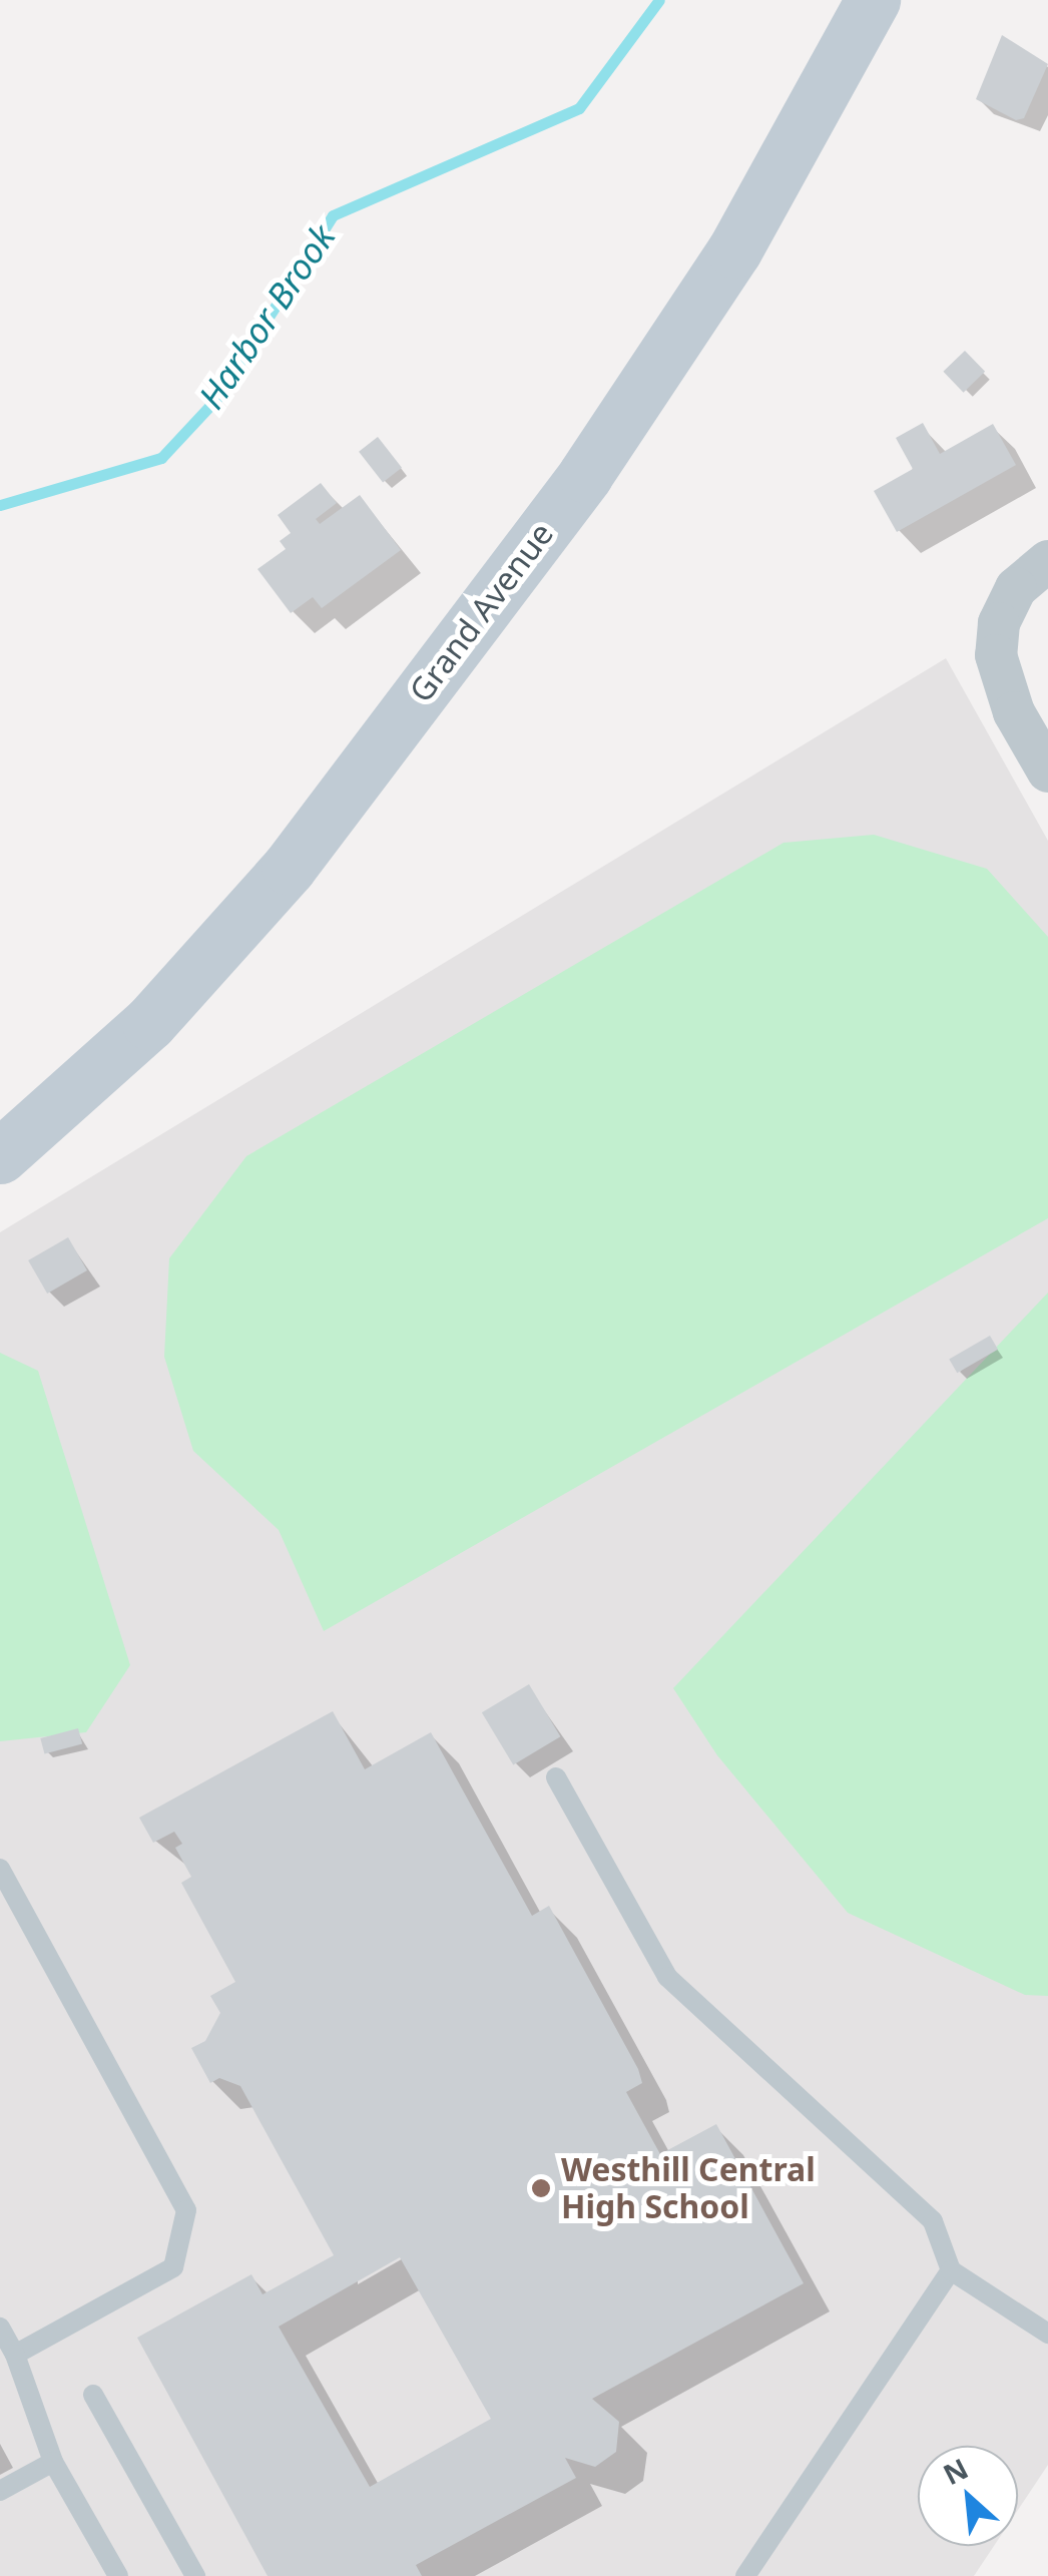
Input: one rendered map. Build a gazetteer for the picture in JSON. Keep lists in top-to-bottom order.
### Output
{
  "streets": {
    "street": ["Grand Avenue"]
  },
  "water": ["Harbor Brook"],
  "places": ["Westhill Central High School"],
  "north": "top left"
}
